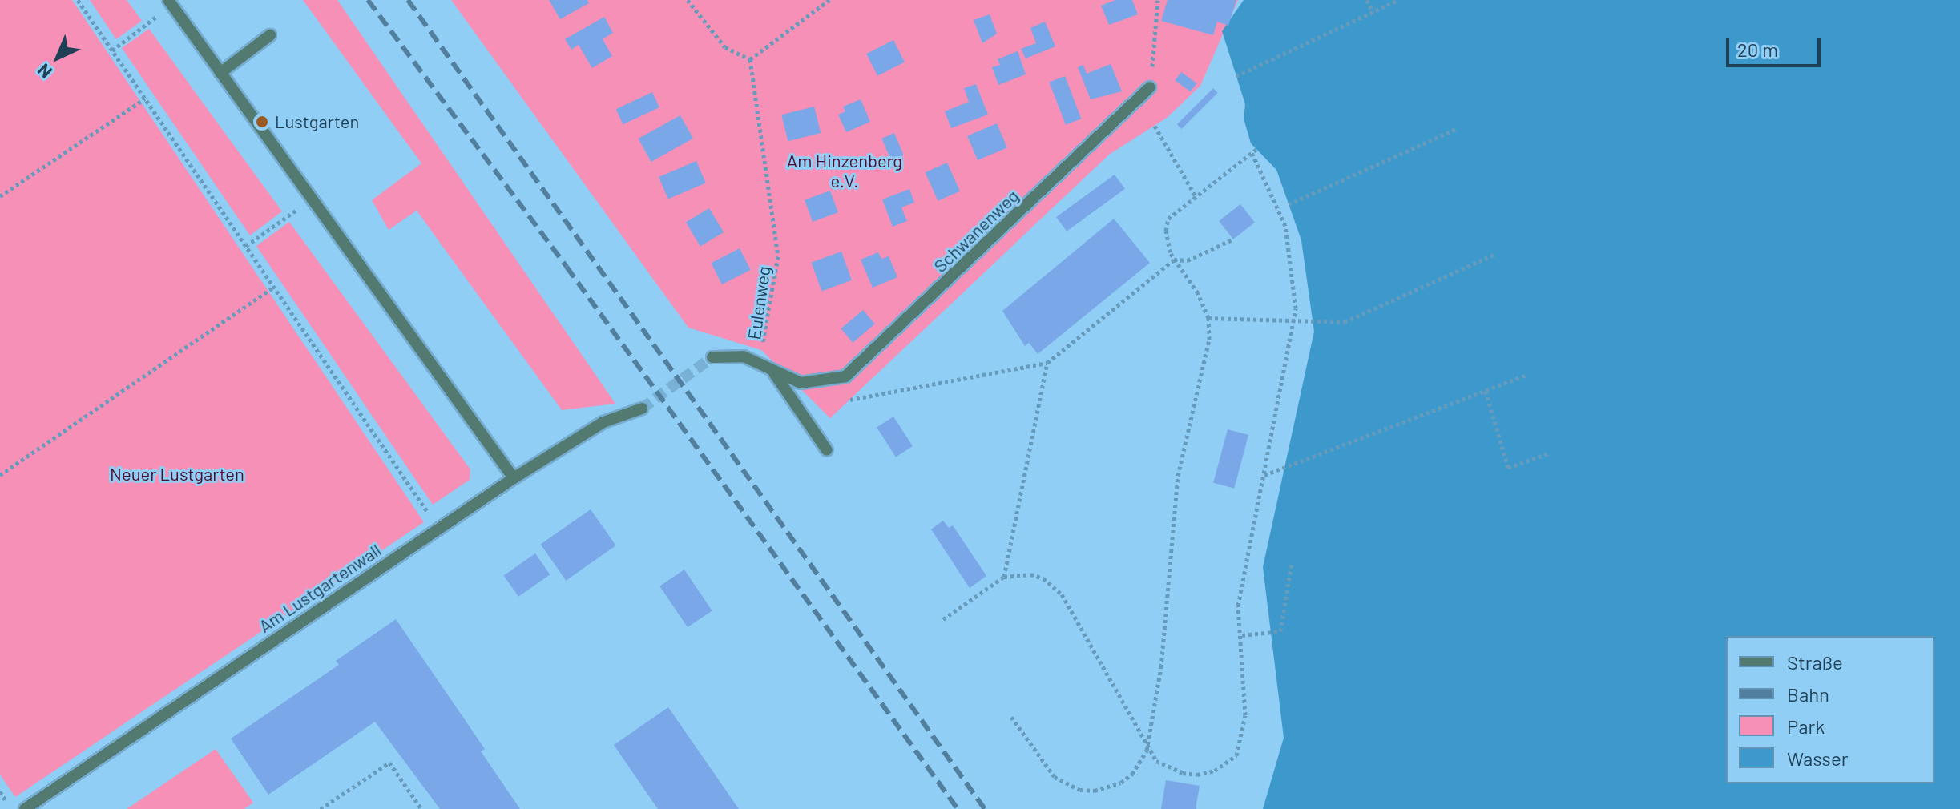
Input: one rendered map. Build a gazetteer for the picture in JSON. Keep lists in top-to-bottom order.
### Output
{
  "streets": {
    "street": ["Schwanenweg", "Am Lustgartenwall"],
    "path": ["Eulenweg"]
  },
  "crossings": [
    ["Schwanenweg", "Eulenweg"]
  ],
  "parks": ["Am Hinzenberg e.V.", "Neuer Lustgarten"],
  "places": ["Lustgarten"],
  "legend": [
    "Straße",
    "Bahn",
    "Park",
    "Wasser"
  ],
  "scale_bar": "20 m",
  "north": "bottom left"
}
